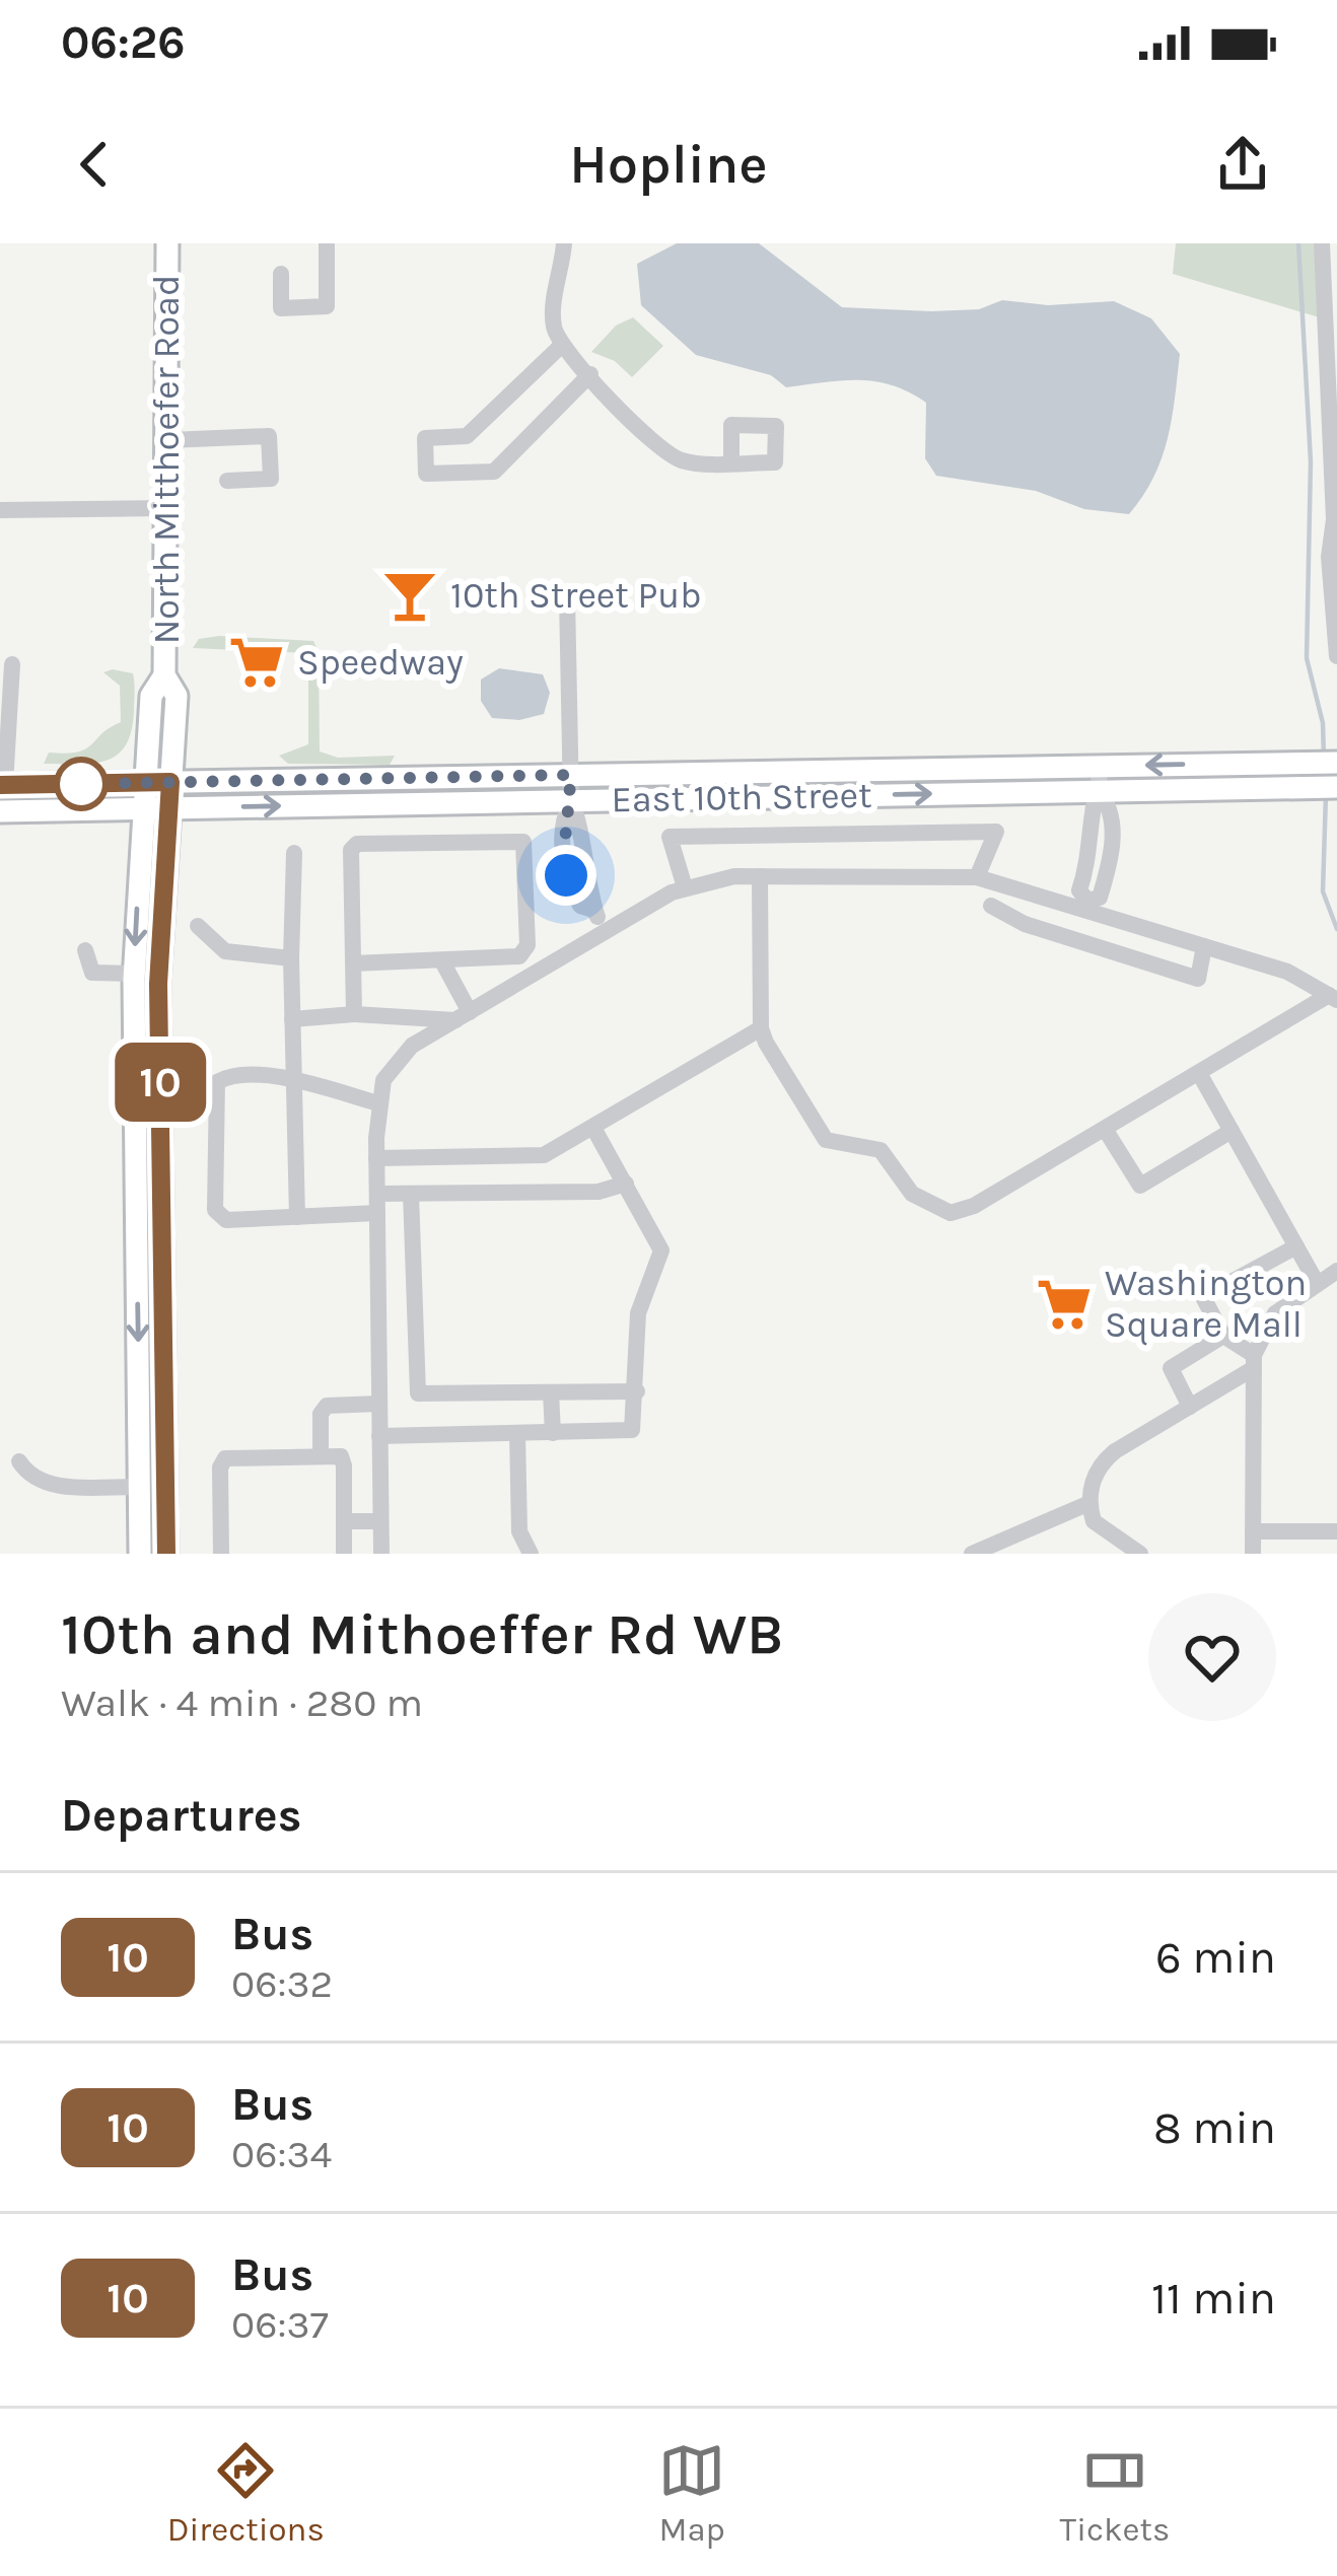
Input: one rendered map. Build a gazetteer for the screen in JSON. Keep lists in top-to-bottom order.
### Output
{
  "streets": {
    "main road": ["North Mitthoefer Road", "East 10th Street"]
  },
  "crossings": [
    ["North Mitthoefer Road", "East 10th Street"]
  ],
  "places": {
    "bar": ["10th Street Pub"],
    "supermarket": ["Speedway", "Washington Square Mall"]
  },
  "lines": ["bus line 10"],
  "page": {
    "status": "06:26",
    "header": "Hopline",
    "on_map": "10",
    "heading": [
      ["10th and Mithoeffer Rd WB", "Walk · 4 min · 280 m"],
      "Departures"
    ],
    "list": [
      {
        "mark": "10",
        "name": "Bus",
        "note": "06:32",
        "value": "6 min"
      },
      {
        "mark": "10",
        "name": "Bus",
        "note": "06:34",
        "value": "8 min"
      },
      {
        "mark": "10",
        "name": "Bus",
        "note": "06:37",
        "value": "11 min"
      }
    ],
    "tabs": ["Directions", "Map", "Tickets"]
  }
}
